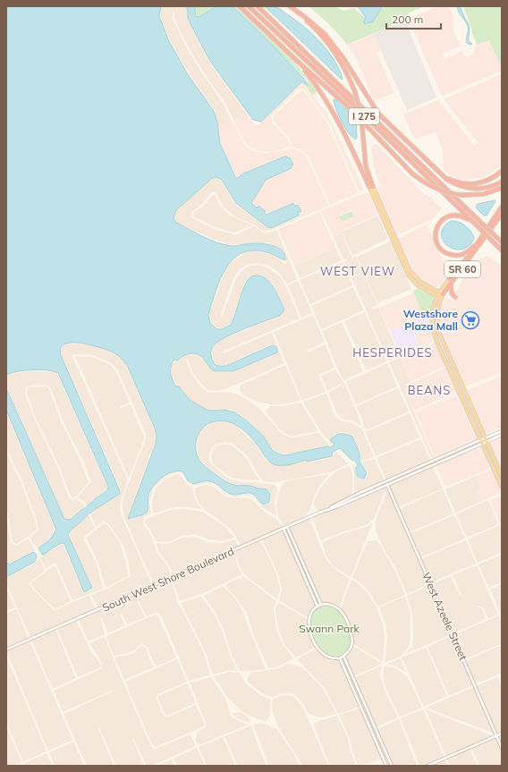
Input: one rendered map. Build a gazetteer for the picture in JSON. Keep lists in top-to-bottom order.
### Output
{
  "streets": {
    "highway": ["I 275", "SR 60"],
    "street": ["South West Shore Boulevard", "West Azeele Street"]
  },
  "crossings": [
    ["SR 60", "South West Shore Boulevard"],
    ["South West Shore Boulevard", "West Azeele Street"]
  ],
  "districts": ["WEST VIEW", "HESPERIDES", "BEANS"],
  "parks": ["Swann Park"],
  "places": {
    "supermarket": ["Westshore Plaza Mall"]
  },
  "scale_bar": "200 m"
}
